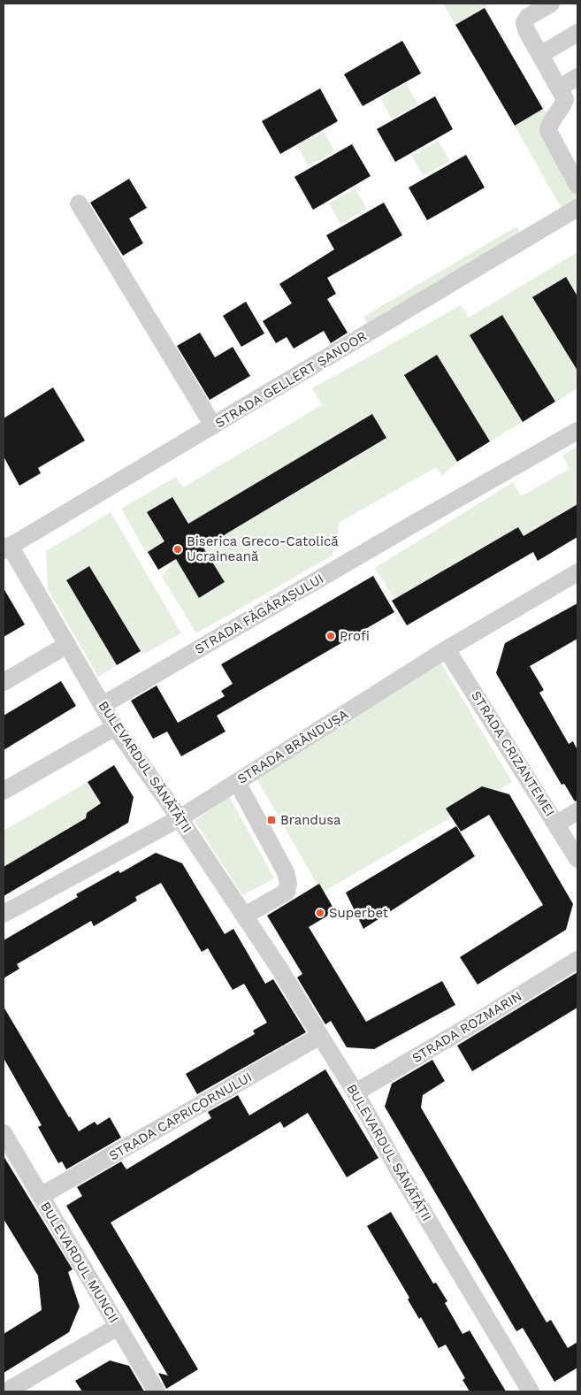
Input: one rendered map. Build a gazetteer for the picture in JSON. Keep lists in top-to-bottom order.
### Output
{
  "streets": {
    "street": [
      "STRADA GELLERT ȘANDOR",
      "STRADA FĂGĂRAȘULUI",
      "STRADA BRÂNDUȘA",
      "STRADA CRIZANTEMEI",
      "BULEVARDUL SĂNĂTĂȚII",
      "STRADA ROZMARIN",
      "STRADA CAPRICORNULUI",
      "BULEVARDUL MUNCII"
    ]
  },
  "crossings": [
    ["STRADA GELLERT ȘANDOR", "BULEVARDUL SĂNĂTĂȚII"],
    ["STRADA FĂGĂRAȘULUI", "BULEVARDUL SĂNĂTĂȚII"],
    ["STRADA BRÂNDUȘA", "STRADA CRIZANTEMEI"],
    ["STRADA BRÂNDUȘA", "BULEVARDUL SĂNĂTĂȚII"],
    ["BULEVARDUL SĂNĂTĂȚII", "STRADA ROZMARIN"],
    ["BULEVARDUL SĂNĂTĂȚII", "STRADA CAPRICORNULUI"],
    ["STRADA CAPRICORNULUI", "BULEVARDUL MUNCII"]
  ],
  "places": {
    "other": ["Biserica Greco-Catolică Ucraineană", "Profi", "Superbet"],
    "transit": ["Brandusa"]
  }
}
